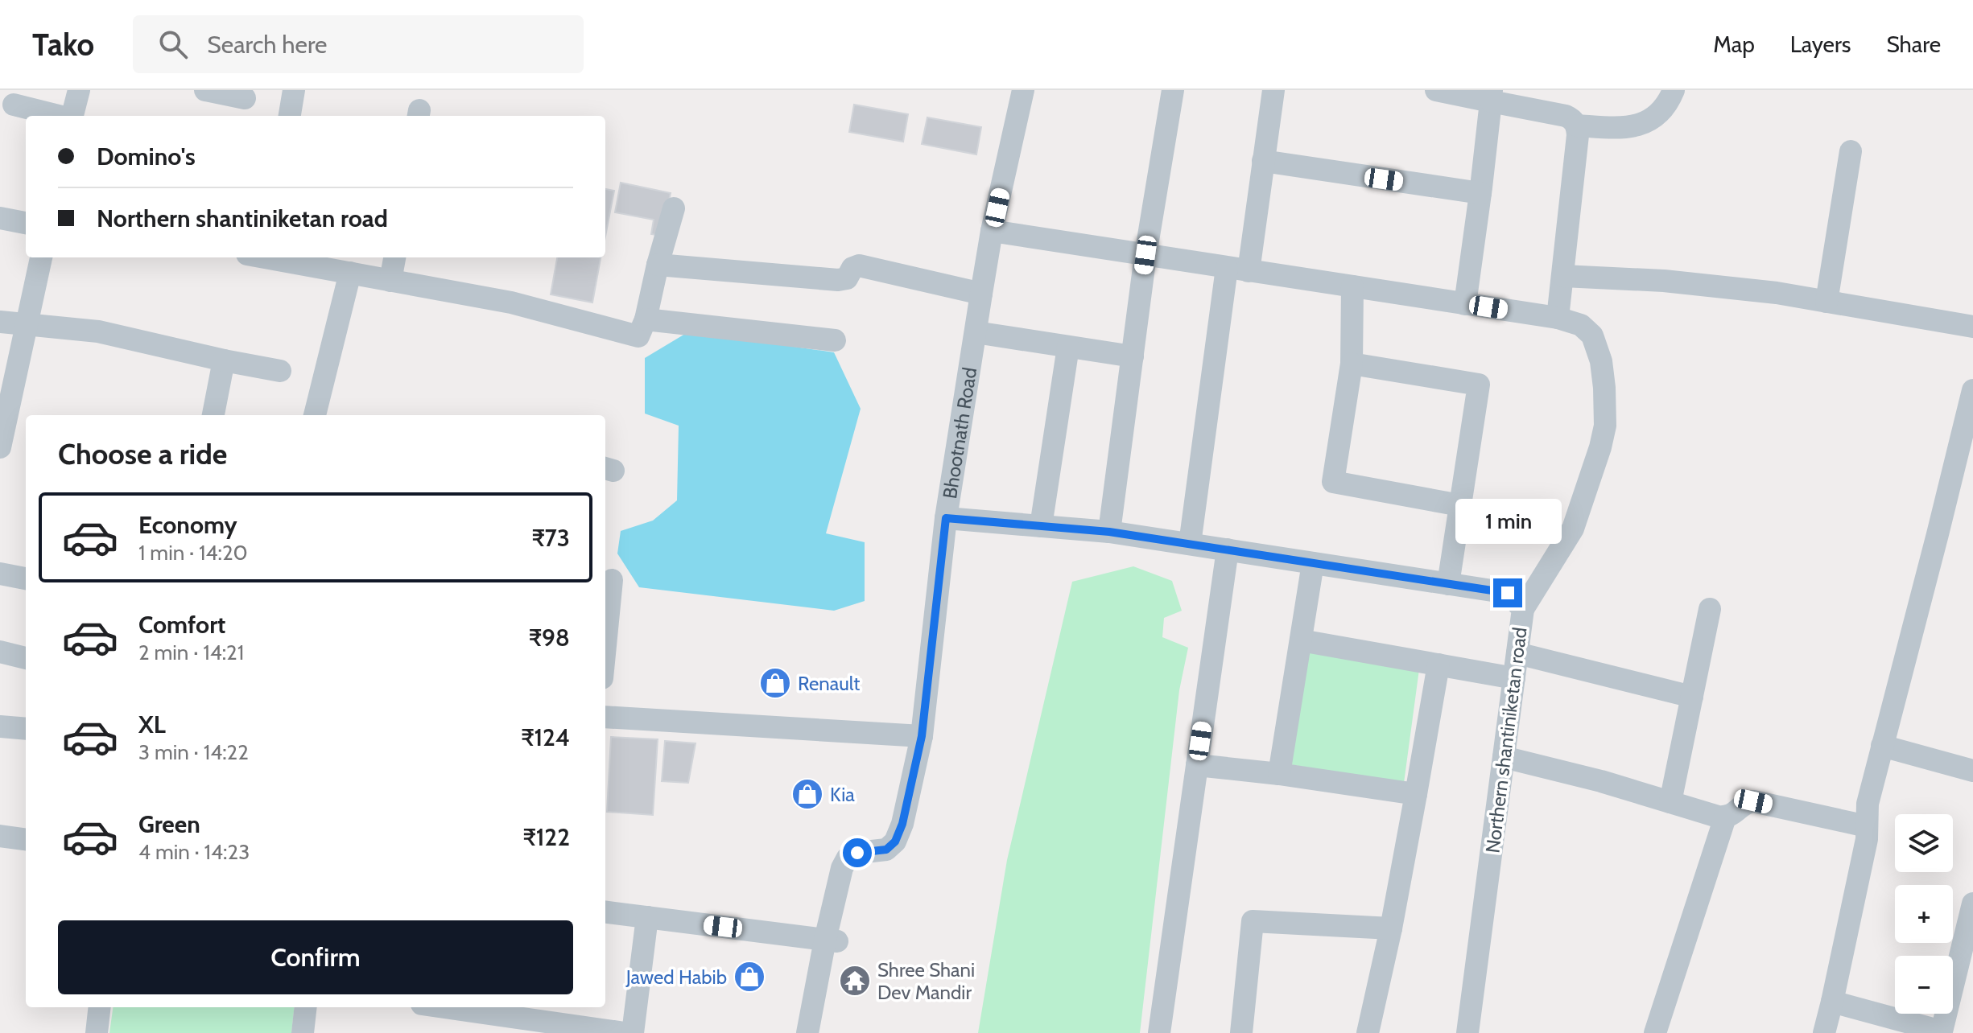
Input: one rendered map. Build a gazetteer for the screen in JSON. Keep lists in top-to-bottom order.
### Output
{
  "streets": {
    "street": ["Bhootnath Road", "Northern shantiniketan road"]
  },
  "crossings": [
    ["Bhootnath Road", "Northern shantiniketan road"]
  ],
  "places": {
    "shop": ["Renault", "Kia", "Jawed Habib"],
    "temple": ["Shree Shani Dev Mandir"]
  },
  "page": {
    "header": "Tako",
    "search": "Search here",
    "nav": ["Map", "Layers", "Share"],
    "banner": ["Domino's", "Northern shantiniketan road"],
    "heading": "Choose a ride",
    "list": [
      {
        "name": "Economy",
        "note": "1 min · 14:20",
        "value": "₹73"
      },
      {
        "name": "Comfort",
        "note": "2 min · 14:21",
        "value": "₹98"
      },
      {
        "name": "XL",
        "note": "3 min · 14:22",
        "value": "₹124"
      },
      {
        "name": "Green",
        "note": "4 min · 14:23",
        "value": "₹122"
      }
    ],
    "bubble": "1 min",
    "map_buttons": ["+", "−"],
    "buttons": "Confirm"
  }
}
